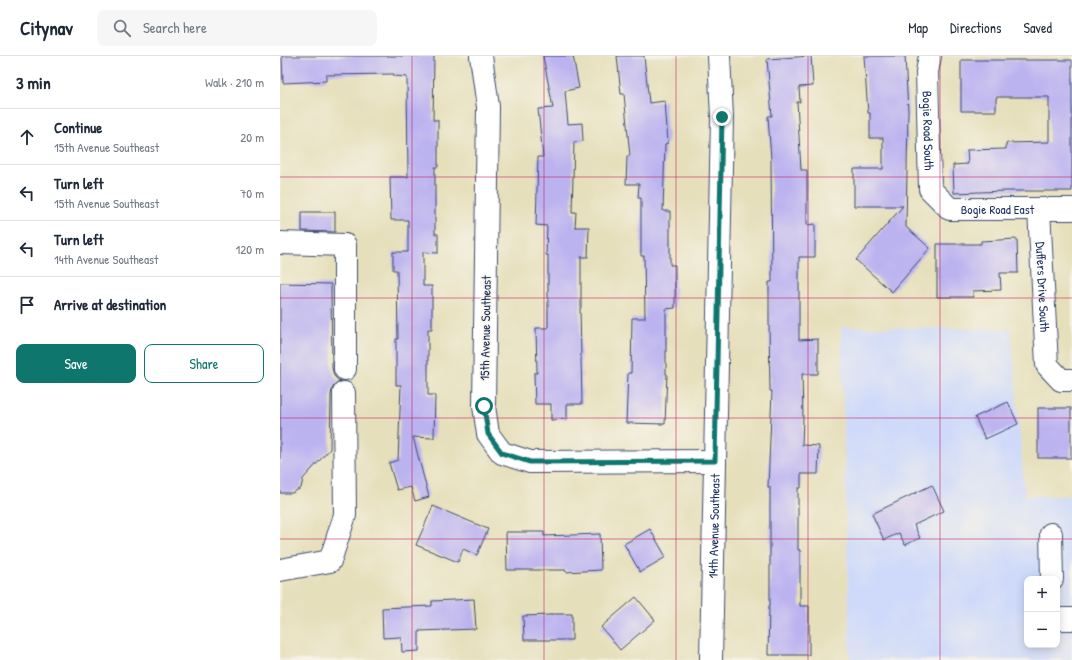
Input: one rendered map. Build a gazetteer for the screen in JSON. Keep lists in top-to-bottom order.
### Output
{
  "streets": {
    "street": [
      "Bogie Road South",
      "Bogie Road East",
      "Duffers Drive South",
      "15th Avenue Southeast",
      "14th Avenue Southeast"
    ]
  },
  "crossings": [
    ["Bogie Road South", "Bogie Road East"],
    ["Bogie Road East", "Duffers Drive South"],
    ["15th Avenue Southeast", "14th Avenue Southeast"]
  ],
  "page": {
    "header": "Citynav",
    "search": "Search here",
    "nav": ["Map", "Directions", "Saved"],
    "heading": ["3 min", "Walk · 210 m"],
    "list": [
      ["Continue", "15th Avenue Southeast", "20 m"],
      ["Turn left", "15th Avenue Southeast", "70 m"],
      ["Turn left", "14th Avenue Southeast", "120 m"],
      "Arrive at destination"
    ],
    "buttons": ["Save", "Share"],
    "map_buttons": ["+", "−"]
  }
}
